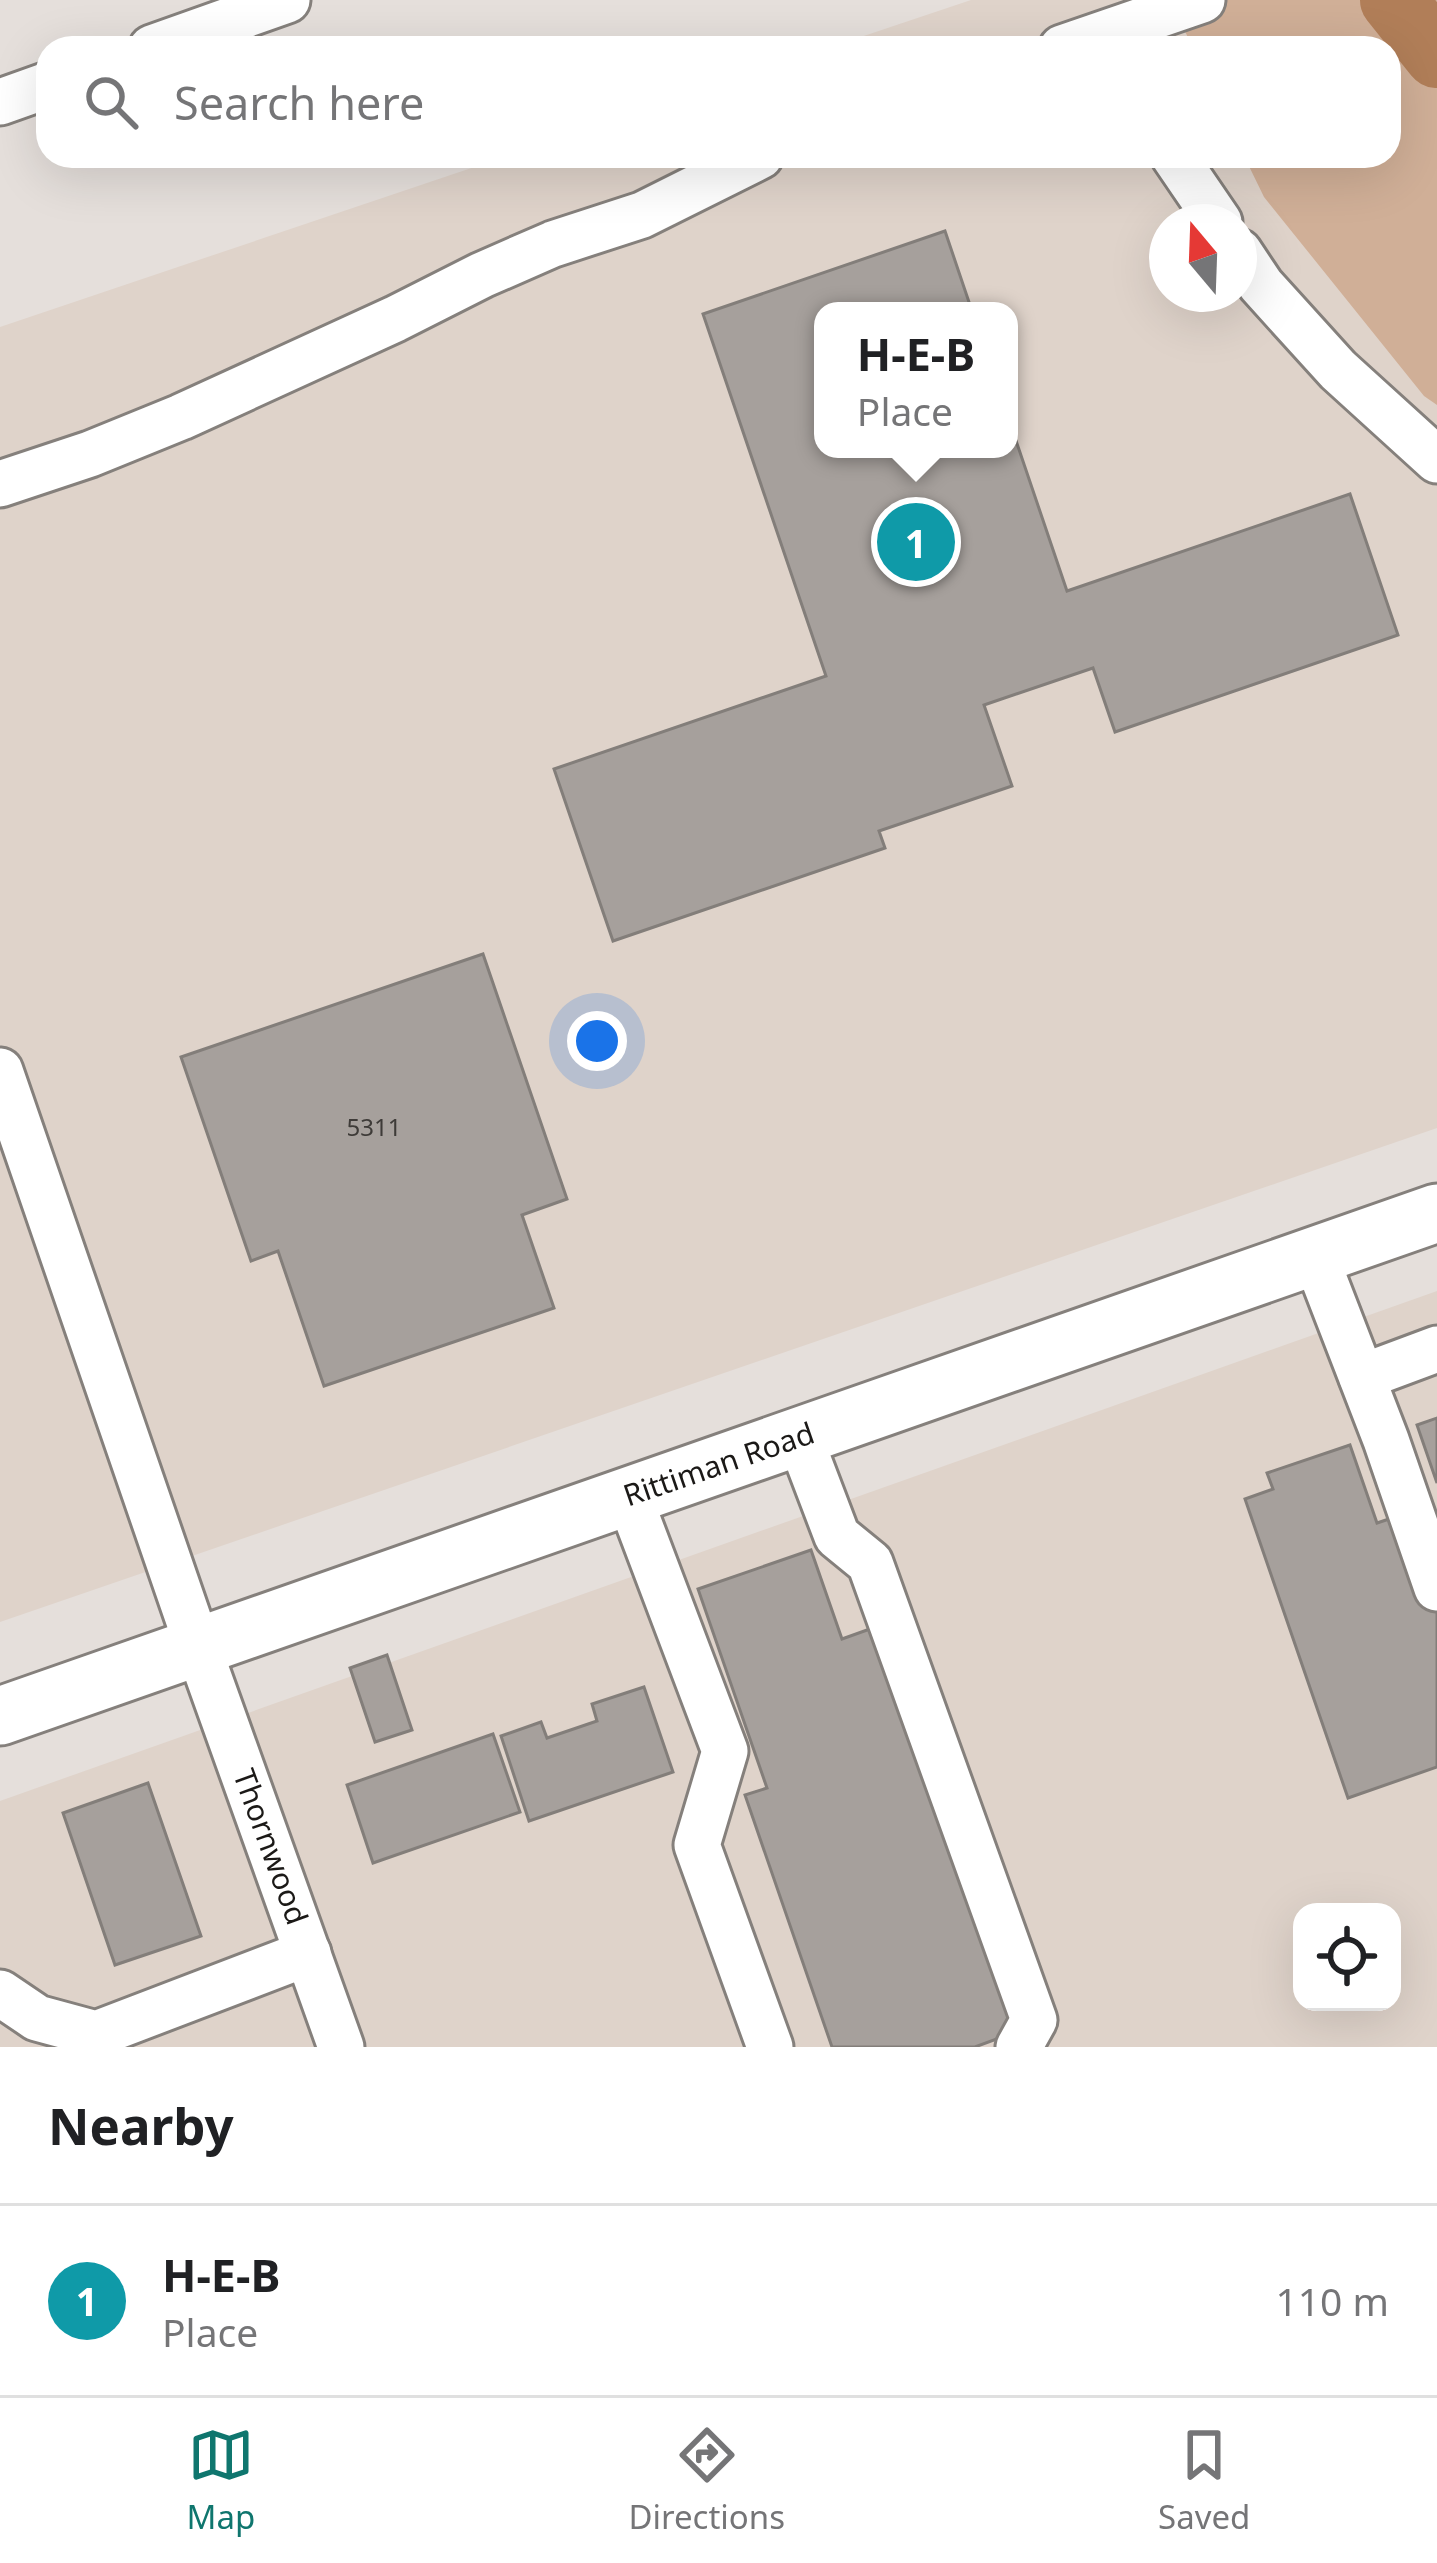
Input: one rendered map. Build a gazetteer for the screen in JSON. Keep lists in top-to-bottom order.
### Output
{
  "streets": {
    "main road": ["Rittiman Road"],
    "street": ["Thornwood"]
  },
  "crossings": [
    ["Rittiman Road", "Thornwood"]
  ],
  "house_numbers": ["5311"],
  "north": "top",
  "page": {
    "search": "Search here",
    "popup": ["H-E-B", "Place"],
    "pins": "1",
    "heading": "Nearby",
    "list": [
      {
        "mark": "1",
        "name": "H-E-B",
        "note": "Place",
        "value": "110 m"
      }
    ],
    "nav": ["Map", "Directions", "Saved"]
  }
}
